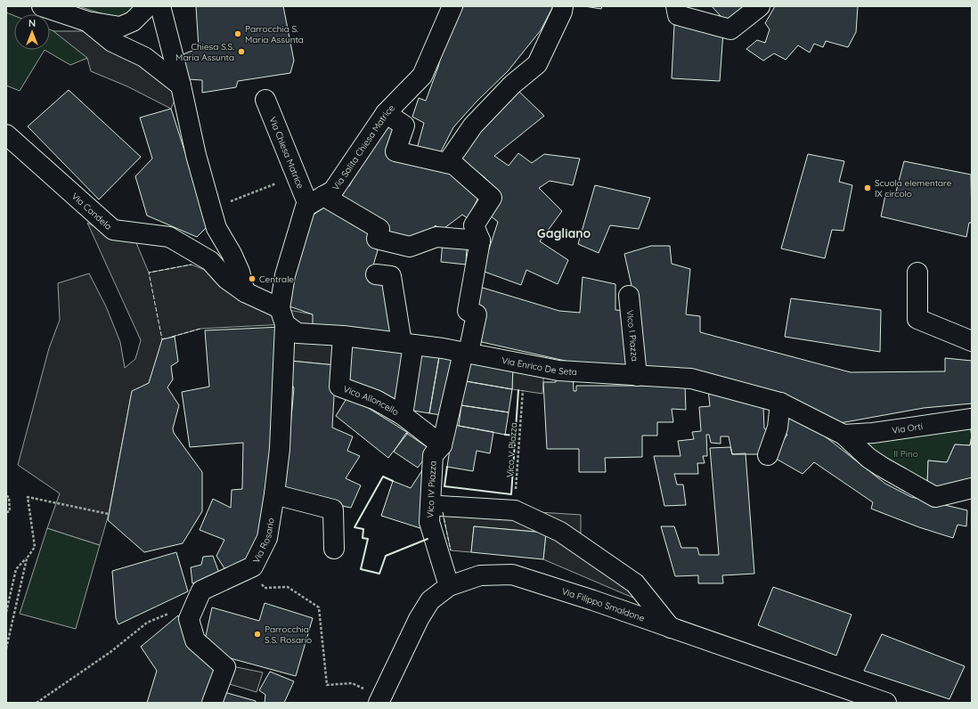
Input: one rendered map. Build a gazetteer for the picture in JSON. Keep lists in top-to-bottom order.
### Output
{
  "streets": {
    "street": [
      "Via Salita Chiesa Matrice",
      "Via Chiesa Matrice",
      "Via Candela",
      "Vico I Piazza",
      "Via Enrico De Seta",
      "Vico Alloncello",
      "Via Orti",
      "Vico IV Piazza",
      "Via Rosario",
      "Via Filippo Smaldone"
    ],
    "path": ["Vico V Piazza"]
  },
  "crossings": [
    ["Via Salita Chiesa Matrice", "Via Chiesa Matrice"],
    ["Via Salita Chiesa Matrice", "Via Enrico De Seta"],
    ["Via Salita Chiesa Matrice", "Via Rosario"],
    ["Via Candela", "Via Enrico De Seta"],
    ["Vico I Piazza", "Via Enrico De Seta"],
    ["Via Enrico De Seta", "Vico Alloncello"],
    ["Via Enrico De Seta", "Via Orti"],
    ["Via Enrico De Seta", "Vico IV Piazza"],
    ["Via Enrico De Seta", "Via Rosario"],
    ["Vico Alloncello", "Vico IV Piazza"],
    ["Vico IV Piazza", "Via Filippo Smaldone"]
  ],
  "districts": ["Gagliano"],
  "parks": ["Il Pino"],
  "places": [
    "Parrocchia S. Maria Assunta",
    "Chiesa S.S. Maria Assunta",
    "Scuola elementare IX circolo",
    "Centrale",
    "Parrocchia S.S. Rosario"
  ],
  "north": "top"
}
